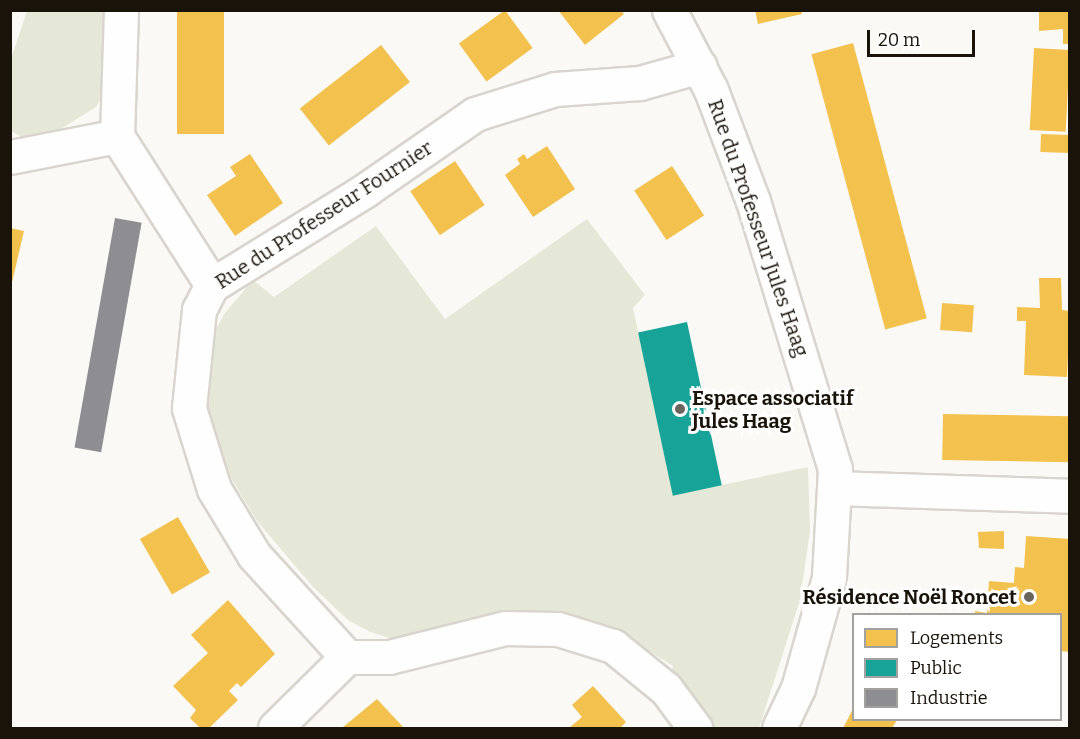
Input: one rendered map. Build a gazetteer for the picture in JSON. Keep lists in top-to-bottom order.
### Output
{
  "streets": {
    "street": ["Rue du Professeur Fournier", "Rue du Professeur Jules Haag"]
  },
  "crossings": [
    ["Rue du Professeur Fournier", "Rue du Professeur Jules Haag"]
  ],
  "places": ["Espace associatif Jules Haag", "Résidence Noël Roncet"],
  "legend": ["Logements", "Public", "Industrie"],
  "scale_bar": "20 m"
}
